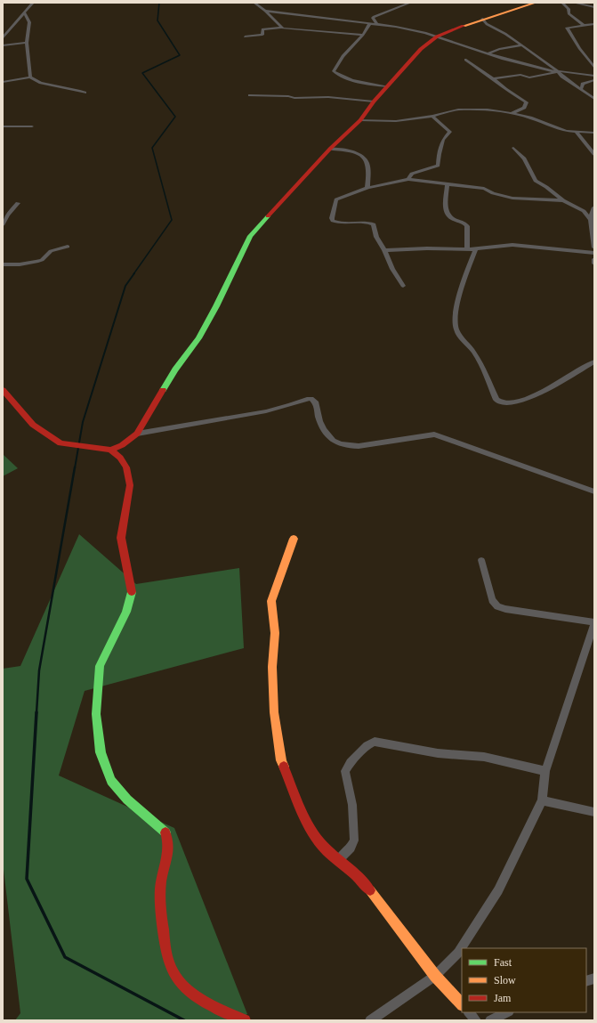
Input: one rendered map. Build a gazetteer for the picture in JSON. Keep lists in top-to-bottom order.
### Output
{
  "legend": ["Fast", "Slow", "Jam"]
}
